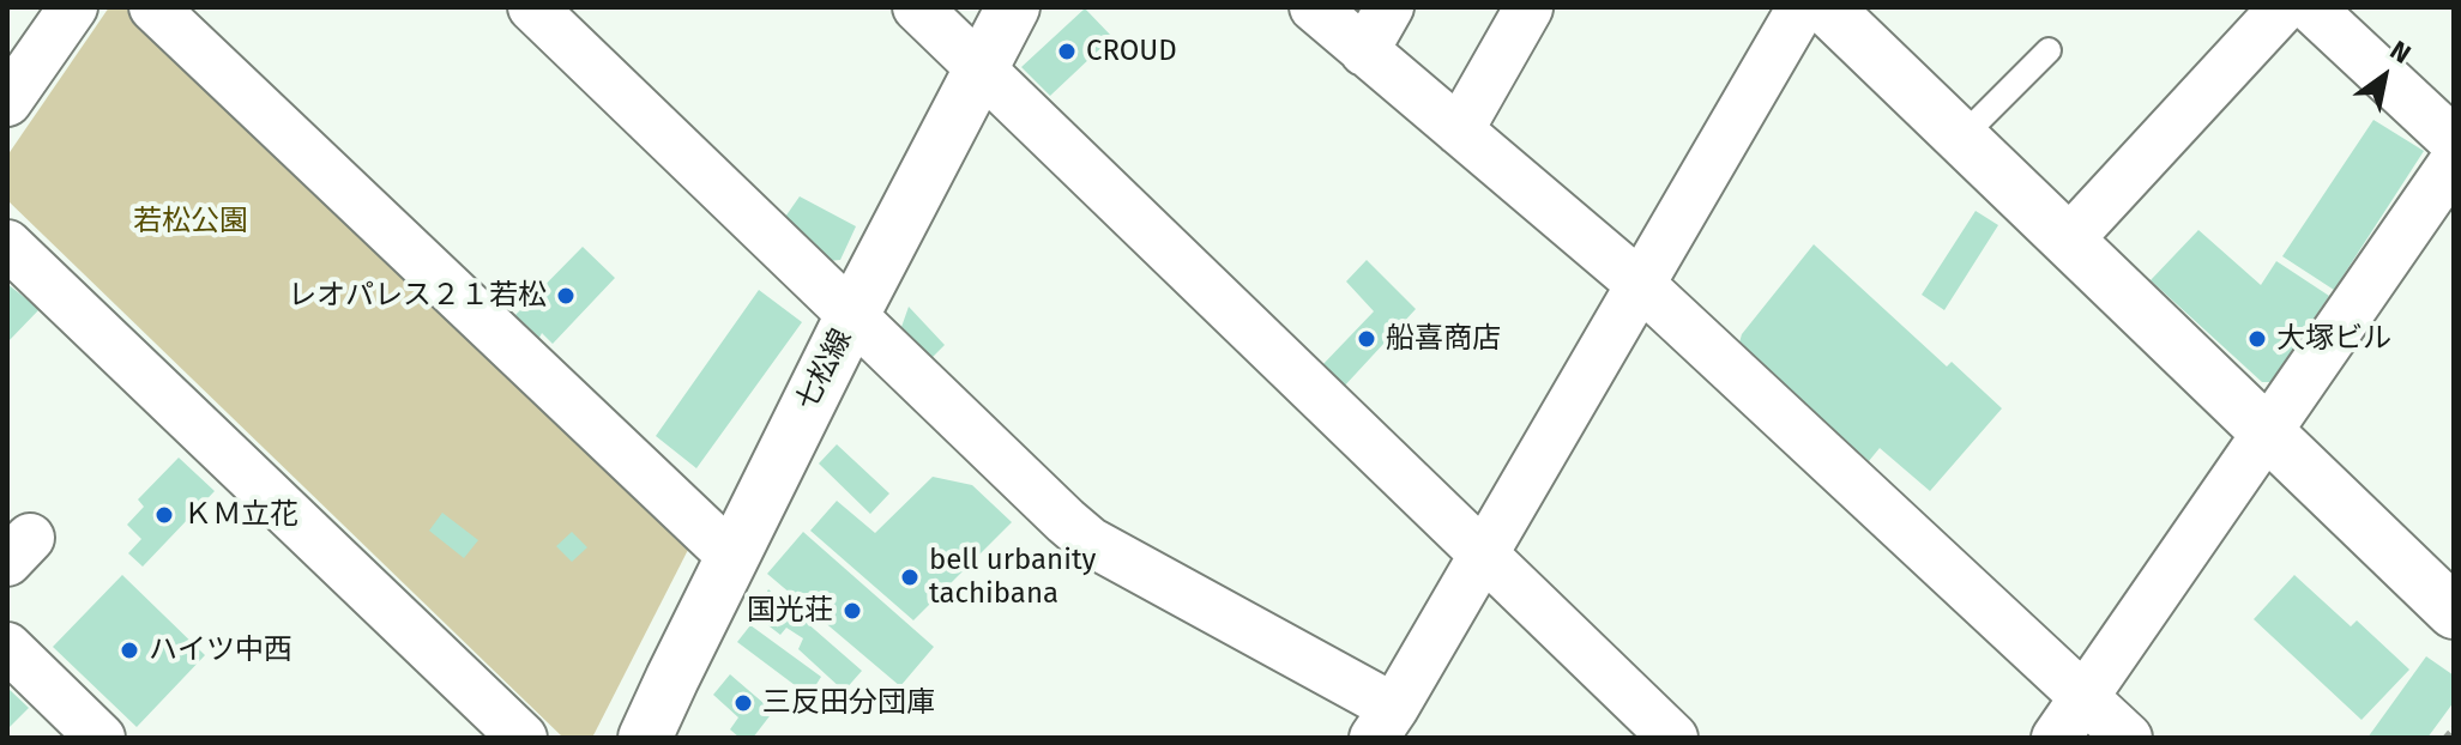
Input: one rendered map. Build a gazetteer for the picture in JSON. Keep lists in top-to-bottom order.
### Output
{
  "streets": {
    "street": ["七松線"]
  },
  "parks": ["若松公園"],
  "places": [
    "CROUD",
    "レオパレス２１若松",
    "船喜商店",
    "大塚ビル",
    "ＫＭ立花",
    "bell urbanity tachibana",
    "国光荘",
    "ハイツ中西",
    "三反田分団庫"
  ],
  "north": "top right"
}
